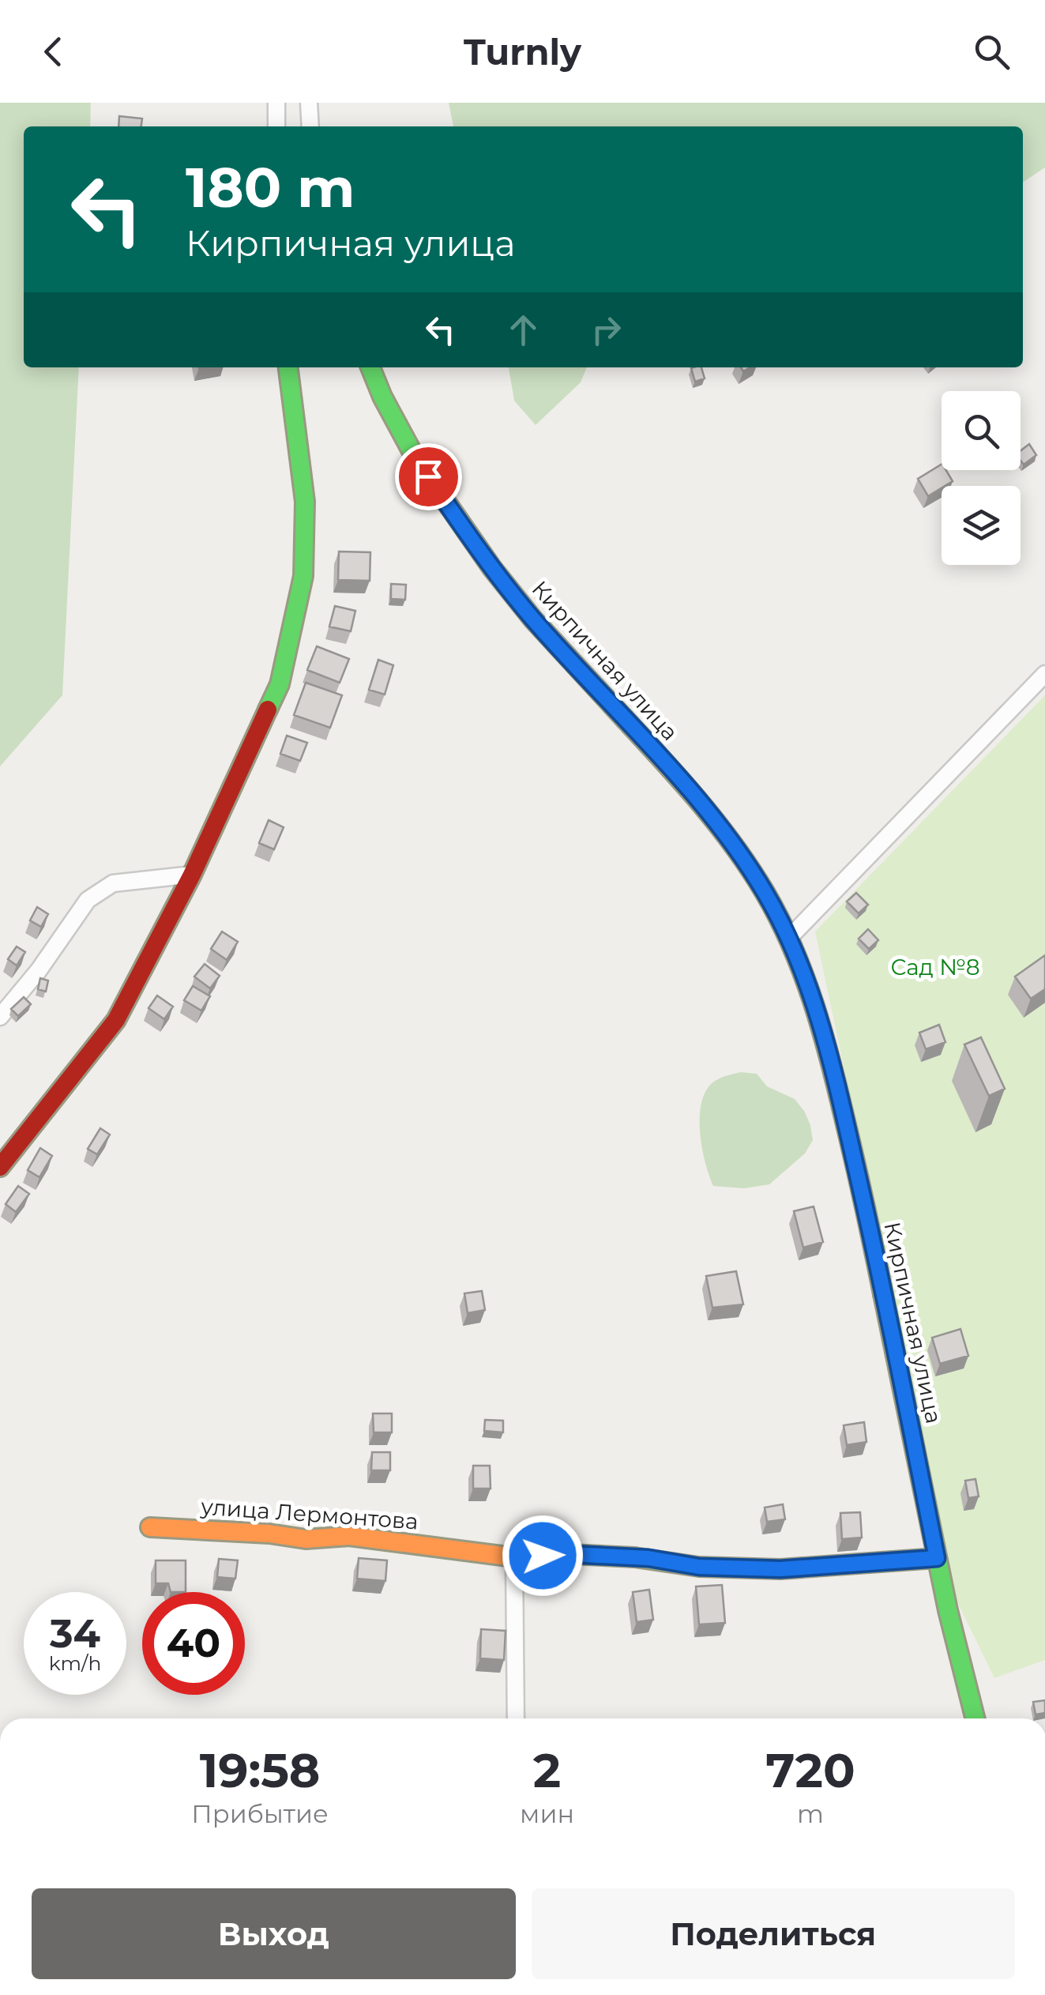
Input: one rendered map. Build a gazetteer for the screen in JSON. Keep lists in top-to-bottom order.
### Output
{
  "streets": {
    "street": ["Кирпичная улица", "улица Лермонтова"]
  },
  "crossings": [
    ["Кирпичная улица", "улица Лермонтова"]
  ],
  "parks": ["Сад №8"],
  "page": {
    "header": "Turnly",
    "turn": ["180 m", "Кирпичная улица"],
    "speed": "34 km/h",
    "limit": "40",
    "eta": [
      "19:58",
      "Прибытие",
      "2",
      "мин",
      "720",
      "m"
    ],
    "buttons": ["Выход", "Поделиться"]
  }
}
